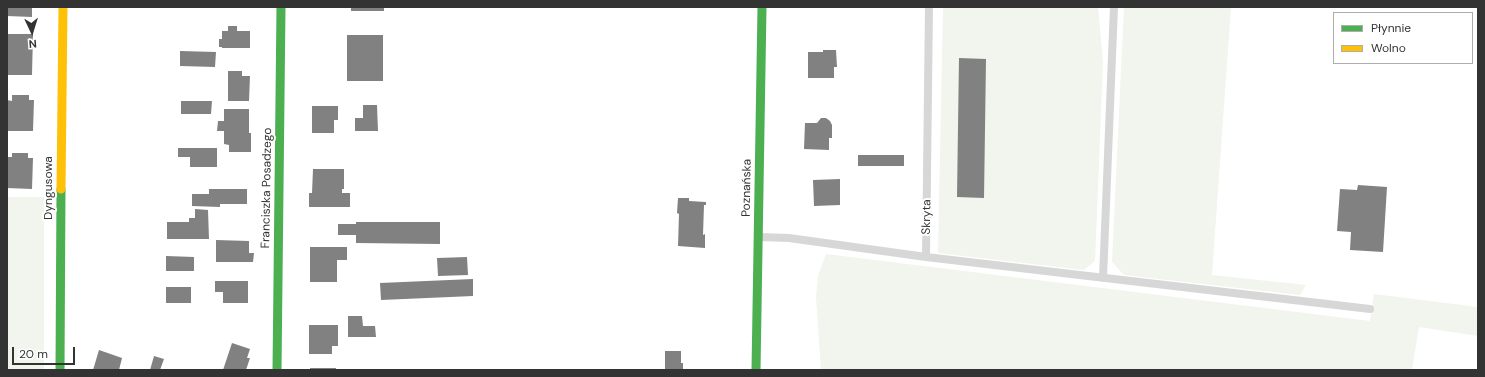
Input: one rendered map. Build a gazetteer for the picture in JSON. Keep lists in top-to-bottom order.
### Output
{
  "streets": {
    "street": ["Dyngusowa", "Franciszka Posadzego", "Poznańska"],
    "lane": ["Skryta"]
  },
  "legend": ["Płynnie", "Wolno"],
  "scale_bar": "20 m",
  "north": "bottom"
}
